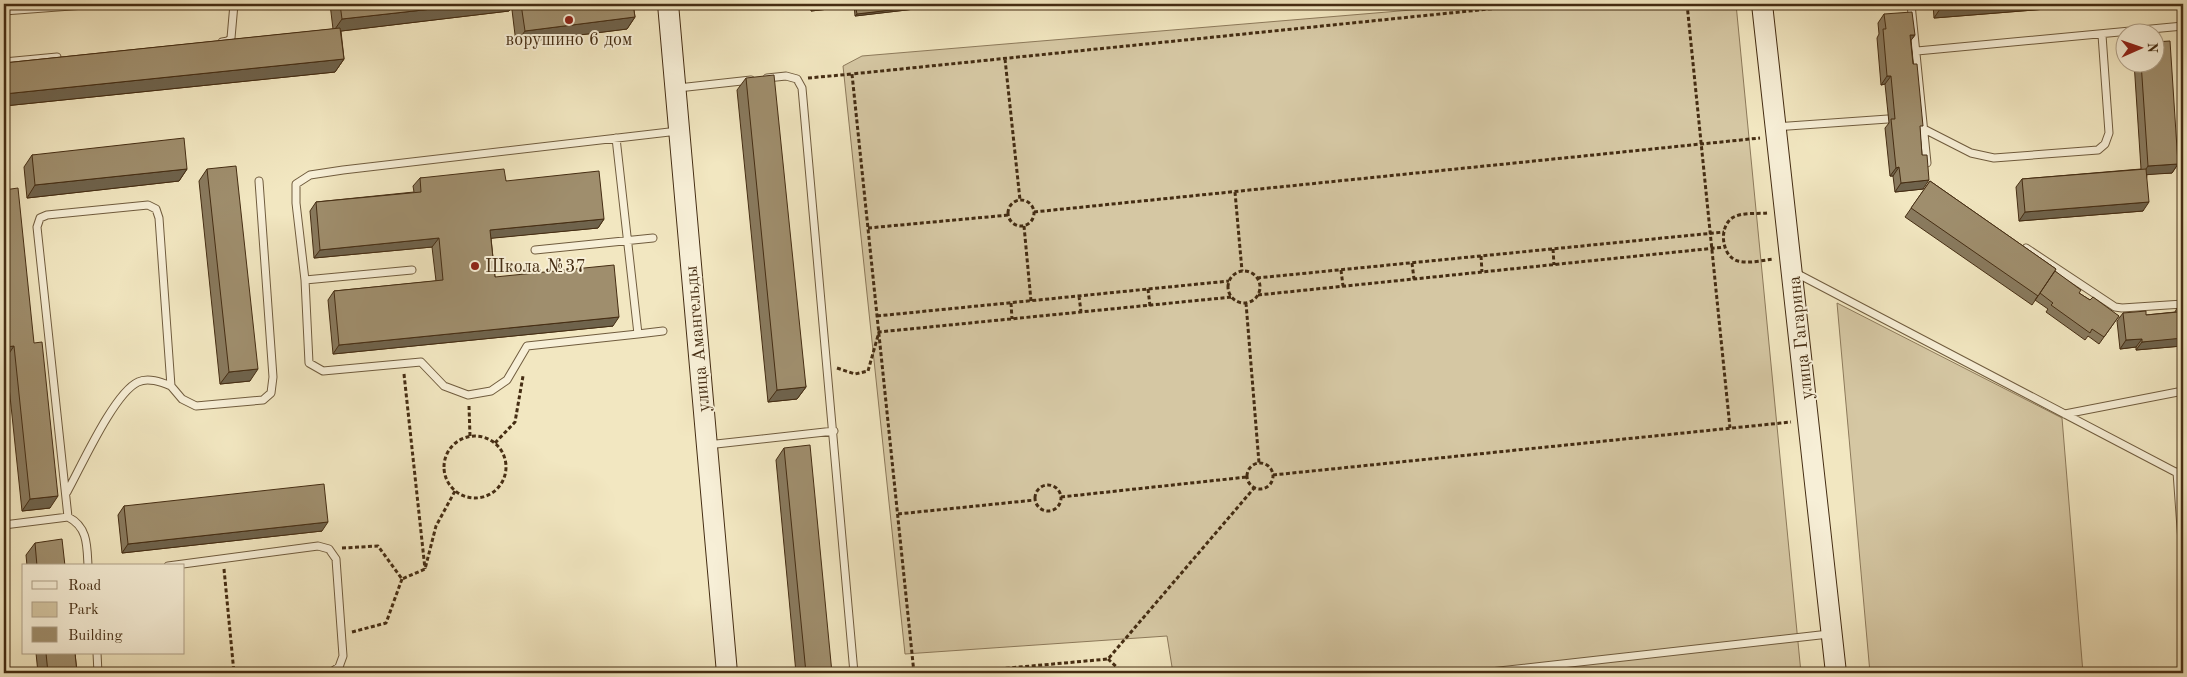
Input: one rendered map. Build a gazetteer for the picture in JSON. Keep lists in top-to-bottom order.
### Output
{
  "streets": {
    "street": ["улица Гагарина", "улица Амангельды"]
  },
  "places": ["ворушино 6 дом", "Школа №37"],
  "legend": ["Road", "Park", "Building"],
  "north": "right"
}
